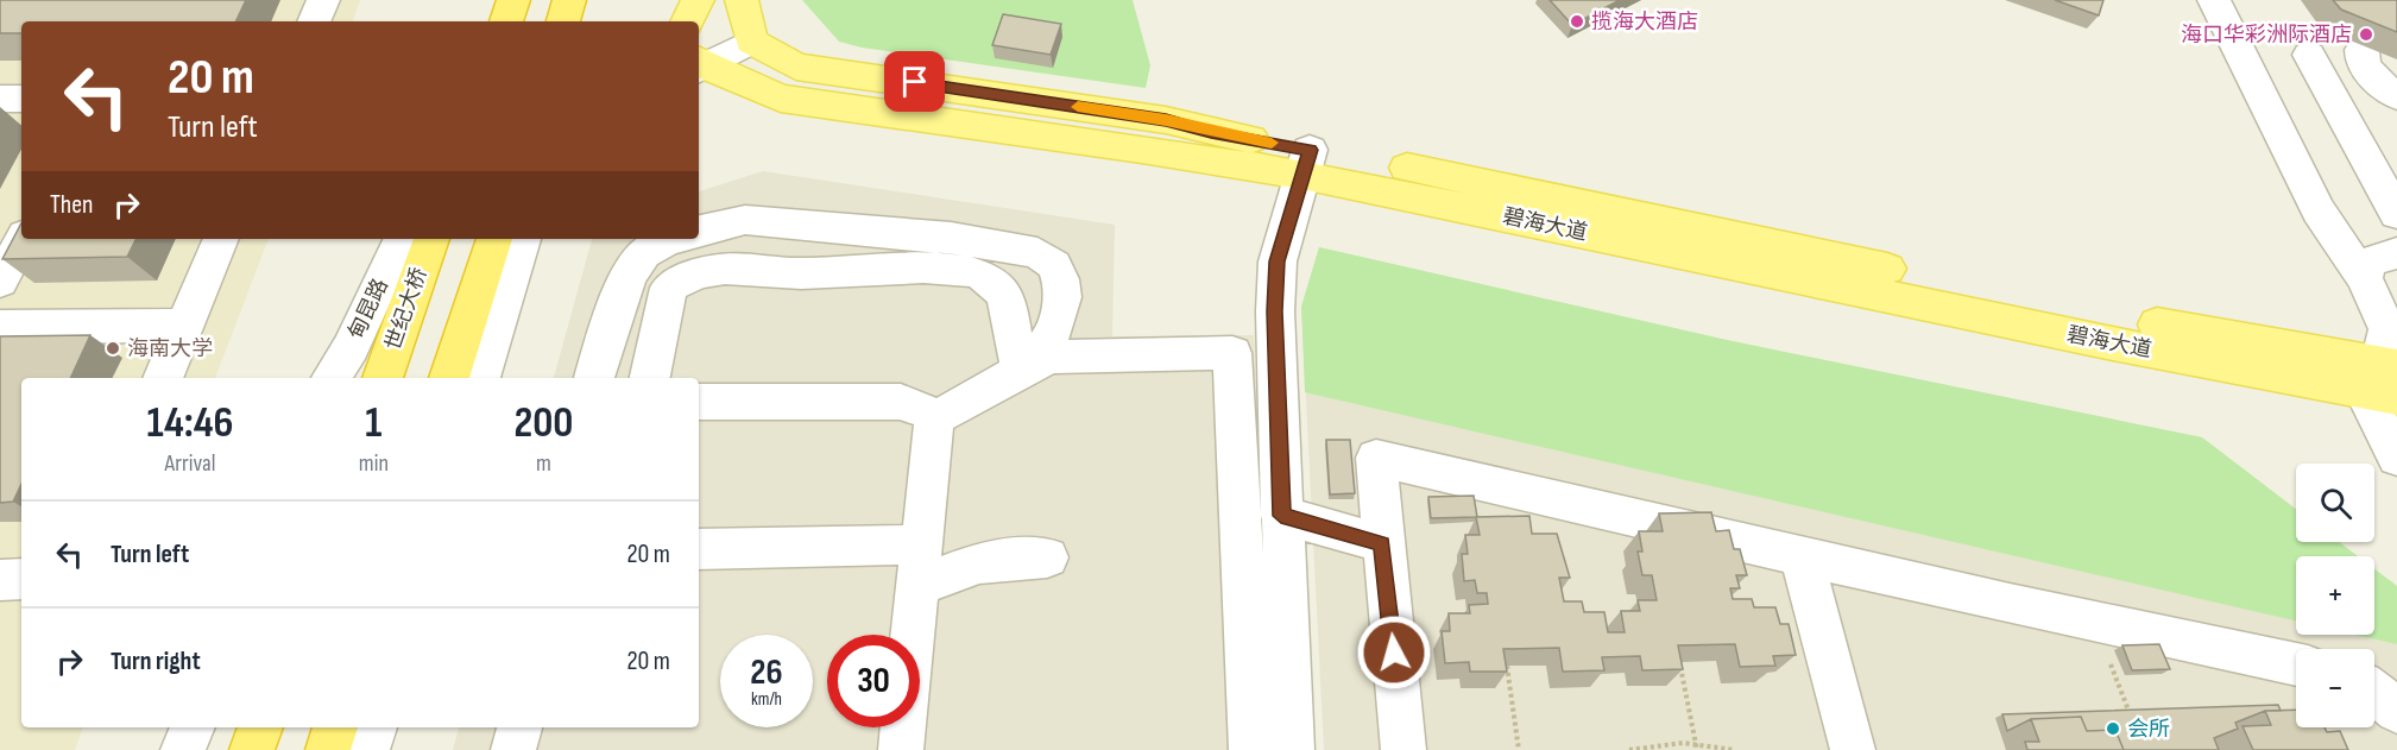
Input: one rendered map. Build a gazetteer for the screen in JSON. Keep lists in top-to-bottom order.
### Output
{
  "streets": {
    "highway": ["世纪大桥"],
    "main road": ["碧海大道"],
    "street": ["甸昆路"]
  },
  "places": [
    "揽海大酒店",
    "海口华彩洲际酒店",
    "海南大学",
    "会所"
  ],
  "page": {
    "turn": ["20 m", "Turn left"],
    "then": "Then",
    "eta": [
      "14:46",
      "Arrival",
      "1",
      "min",
      "200",
      "m"
    ],
    "map_buttons": ["+", "−"],
    "list": [
      {
        "name": "Turn left",
        "value": "20 m"
      },
      {
        "name": "Turn right",
        "value": "20 m"
      }
    ],
    "speed": "26 km/h",
    "limit": "30"
  }
}
